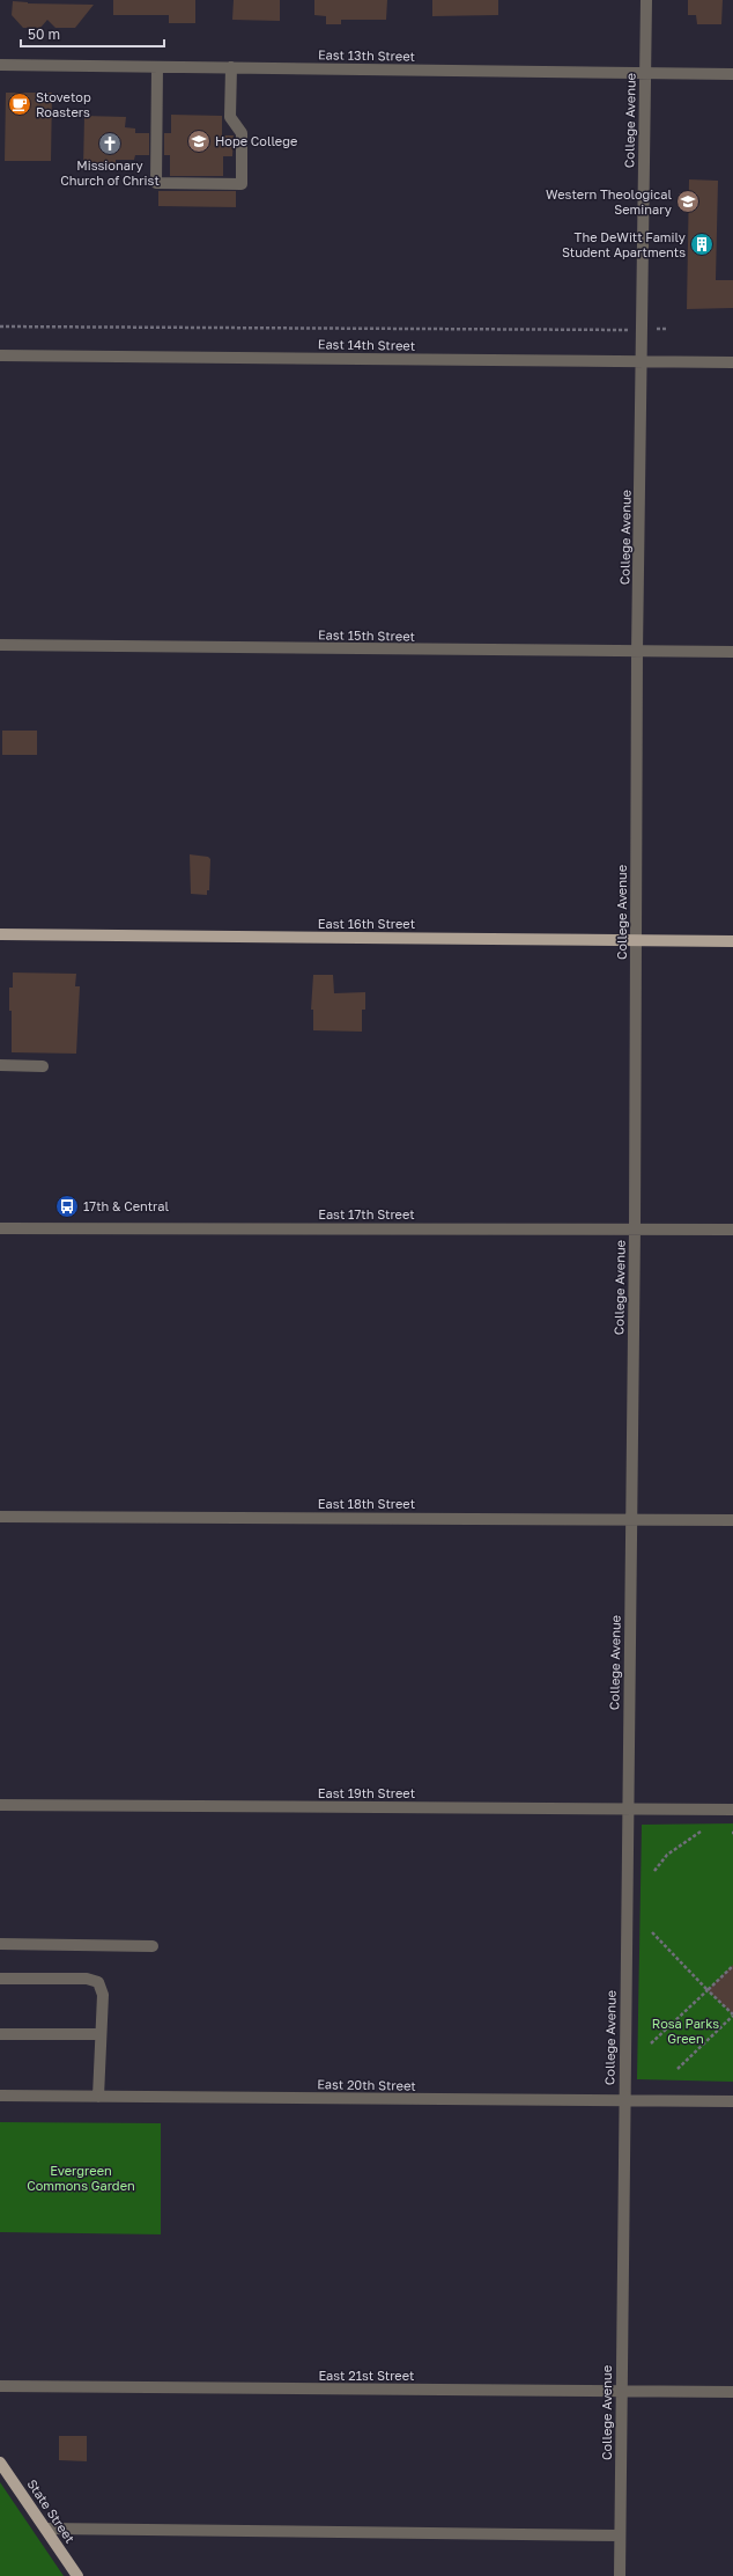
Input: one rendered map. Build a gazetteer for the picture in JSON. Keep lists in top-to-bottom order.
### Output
{
  "streets": {
    "main road": ["East 16th Street", "State Street"],
    "street": [
      "East 13th Street",
      "College Avenue",
      "East 14th Street",
      "East 15th Street",
      "East 17th Street",
      "East 18th Street",
      "East 19th Street",
      "East 20th Street",
      "East 21st Street"
    ]
  },
  "crossings": [
    ["East 13th Street", "College Avenue"],
    ["College Avenue", "East 14th Street"],
    ["College Avenue", "East 15th Street"],
    ["College Avenue", "East 16th Street"],
    ["College Avenue", "East 17th Street"],
    ["College Avenue", "East 18th Street"],
    ["College Avenue", "East 19th Street"],
    ["College Avenue", "East 20th Street"],
    ["College Avenue", "East 21st Street"]
  ],
  "parks": ["Rosa Parks Green", "Evergreen Commons Garden"],
  "places": {
    "cafe": ["Stovetop Roasters"],
    "school or university": ["Hope College", "Western Theological Seminary"],
    "church": ["Missionary Church of Christ"],
    "building": ["The DeWitt Family Student Apartments"],
    "bus stop": ["17th & Central"]
  },
  "scale_bar": "50 m"
}
